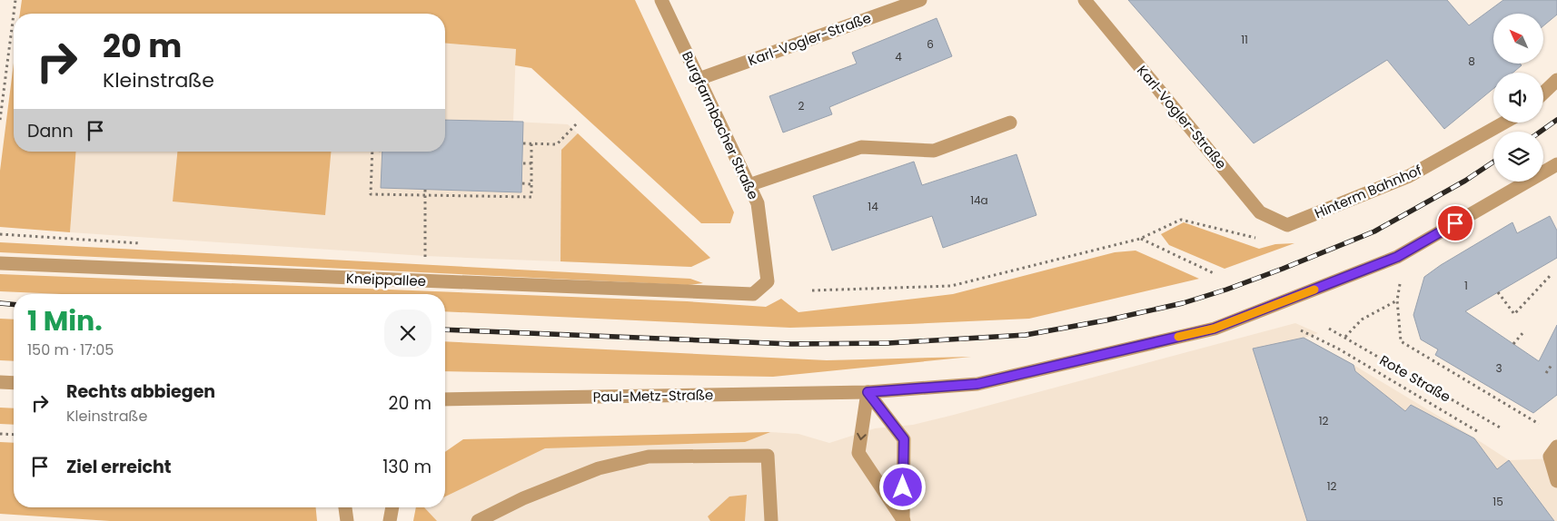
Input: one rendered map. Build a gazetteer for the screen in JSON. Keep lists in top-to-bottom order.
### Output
{
  "streets": {
    "street": [
      "Karl-Vogler-Straße",
      "Burgfarrnbacher Straße",
      "Hinterm Bahnhof",
      "Kneippallee",
      "Paul-Metz-Straße"
    ],
    "path": ["Rote Straße"]
  },
  "crossings": [
    ["Karl-Vogler-Straße", "Burgfarrnbacher Straße"],
    ["Karl-Vogler-Straße", "Hinterm Bahnhof"],
    ["Burgfarrnbacher Straße", "Kneippallee"]
  ],
  "house_numbers": [
    "11",
    "6",
    "4",
    "8",
    "2",
    "14a",
    "14",
    "1",
    "3",
    "12",
    "12",
    "15"
  ],
  "north": "top left",
  "page": {
    "turn": ["20 m", "Kleinstraße"],
    "then": "Dann",
    "heading": ["1 Min.", "150 m · 17:05"],
    "list": [
      {
        "name": "Rechts abbiegen",
        "note": "Kleinstraße",
        "value": "20 m"
      },
      {
        "name": "Ziel erreicht",
        "value": "130 m"
      }
    ]
  }
}
